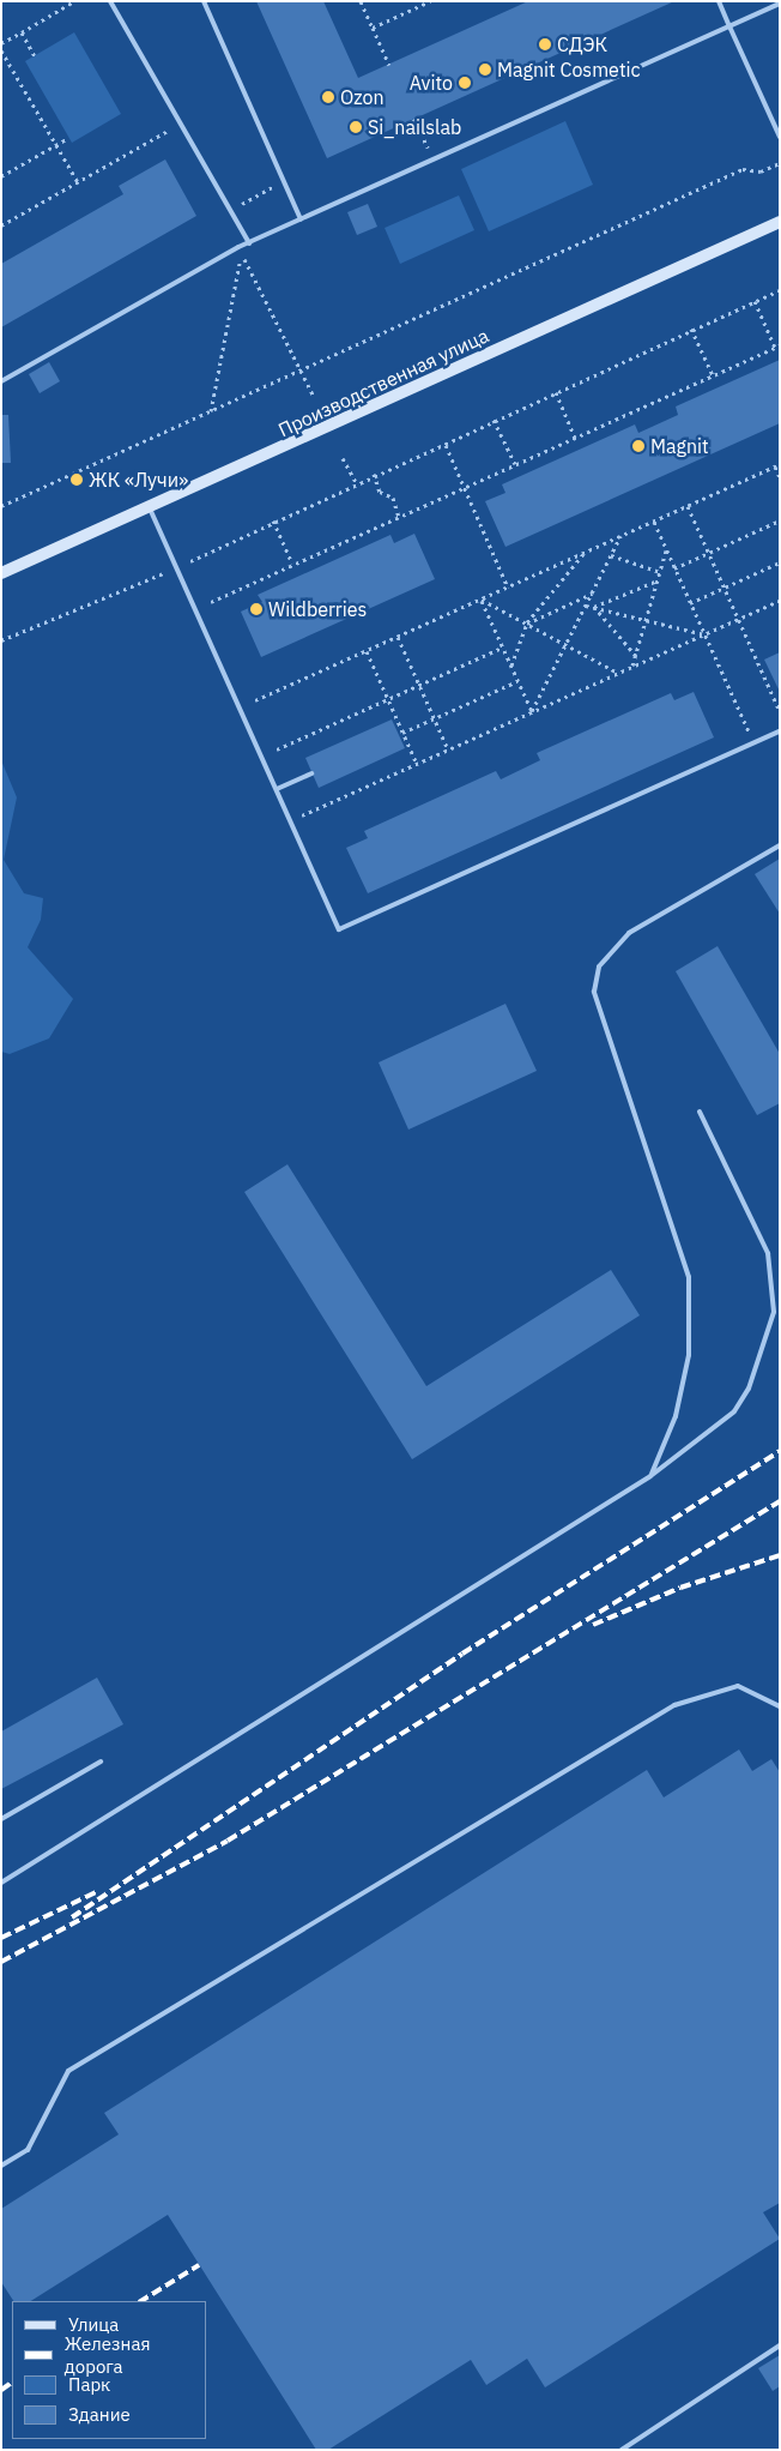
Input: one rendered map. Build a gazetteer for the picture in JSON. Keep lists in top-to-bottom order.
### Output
{
  "streets": {
    "main road": ["Производственная улица"]
  },
  "places": [
    "СДЭК",
    "Magnit Cosmetic",
    "Avito",
    "Ozon",
    "Si_nailslab",
    "Magnit",
    "ЖК «Лучи»",
    "Wildberries"
  ],
  "legend": [
    "Улица",
    "Железная дорога",
    "Парк",
    "Здание"
  ]
}
